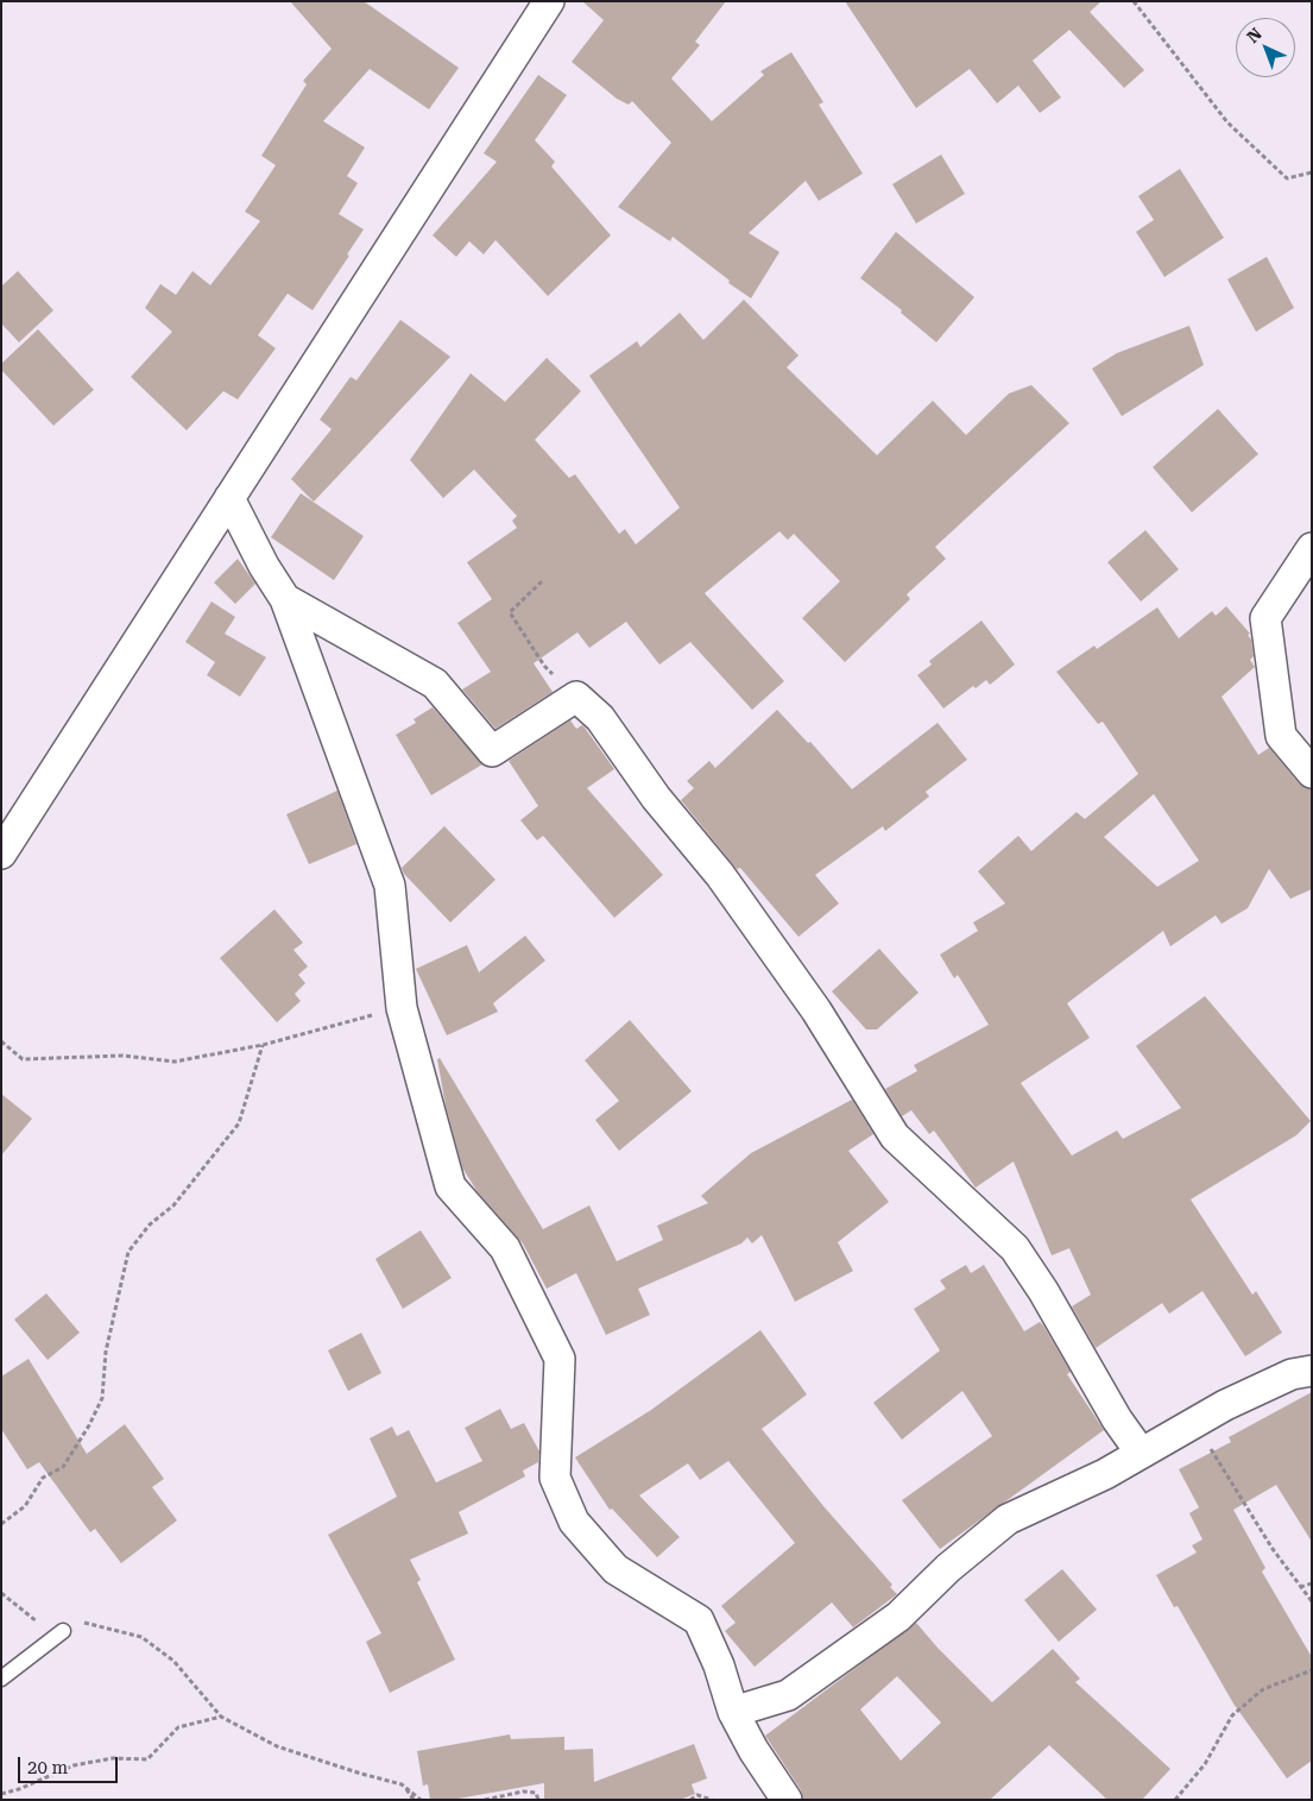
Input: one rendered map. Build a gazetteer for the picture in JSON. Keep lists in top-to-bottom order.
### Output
{
  "scale_bar": "20 m",
  "north": "top left"
}
